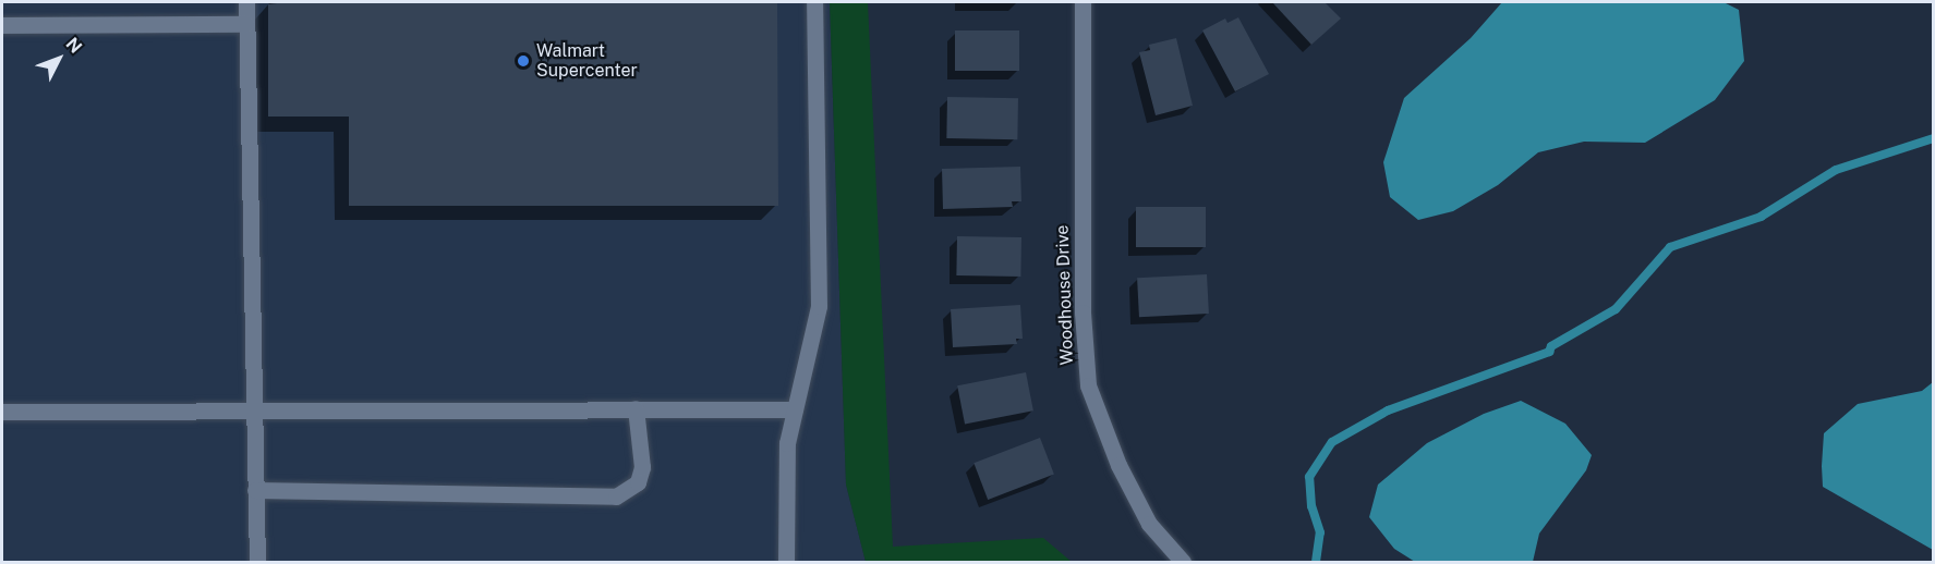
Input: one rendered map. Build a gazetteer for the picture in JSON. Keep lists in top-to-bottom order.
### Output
{
  "streets": {
    "street": ["Woodhouse Drive"]
  },
  "places": ["Walmart Supercenter"],
  "north": "top right"
}
